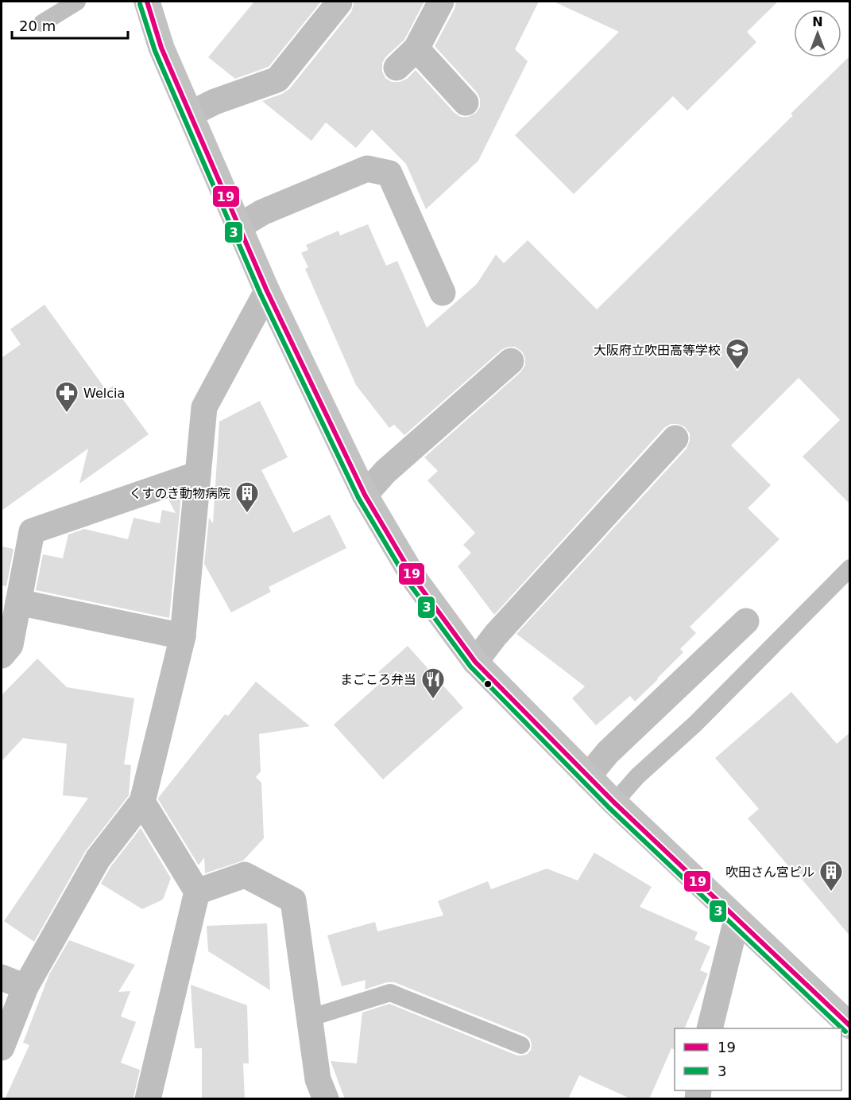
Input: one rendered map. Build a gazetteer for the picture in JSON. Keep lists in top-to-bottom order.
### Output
{
  "places": {
    "school or university": ["大阪府立吹田高等学校"],
    "pharmacy": ["Welcia"],
    "building": ["くすのき動物病院", "吹田さん宮ビル"],
    "restaurant": ["まごころ弁当"]
  },
  "lines": ["transit line 19", "transit line 3"],
  "legend": ["19", "3"],
  "scale_bar": "20 m",
  "north": "top"
}
